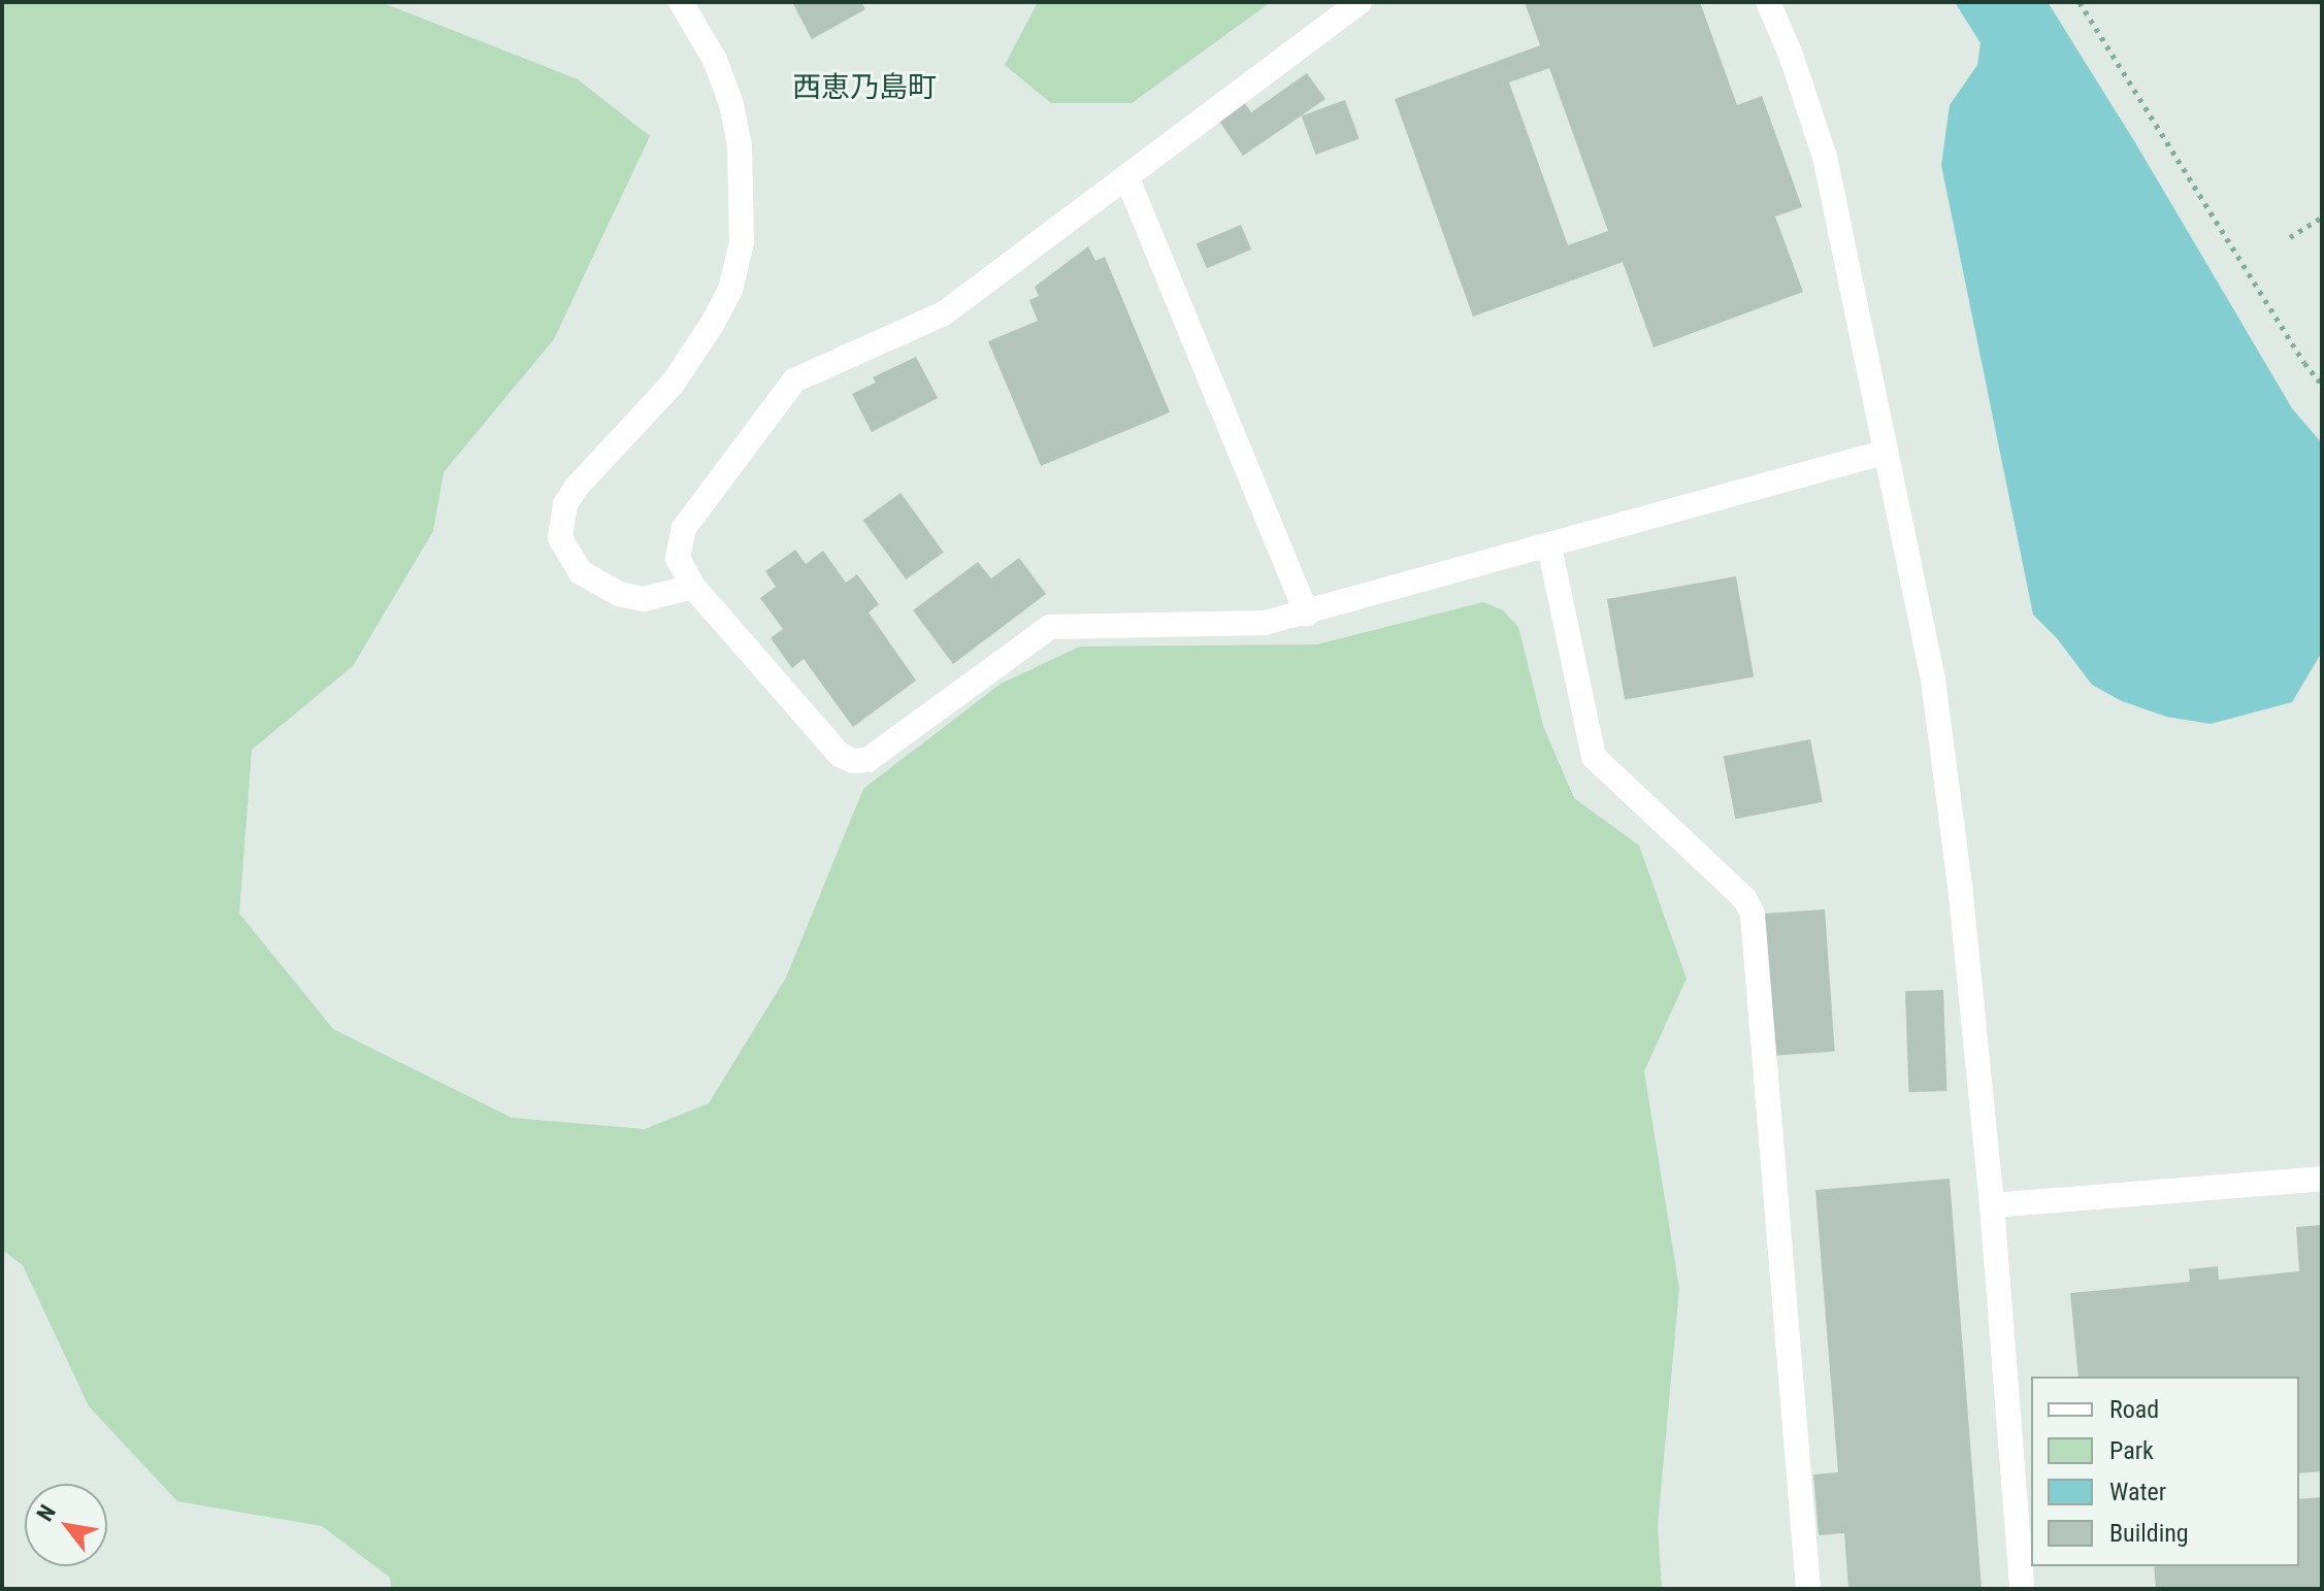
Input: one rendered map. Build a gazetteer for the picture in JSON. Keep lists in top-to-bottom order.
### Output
{
  "districts": ["西恵乃島町"],
  "legend": [
    "Road",
    "Park",
    "Water",
    "Building"
  ],
  "north": "top left"
}
